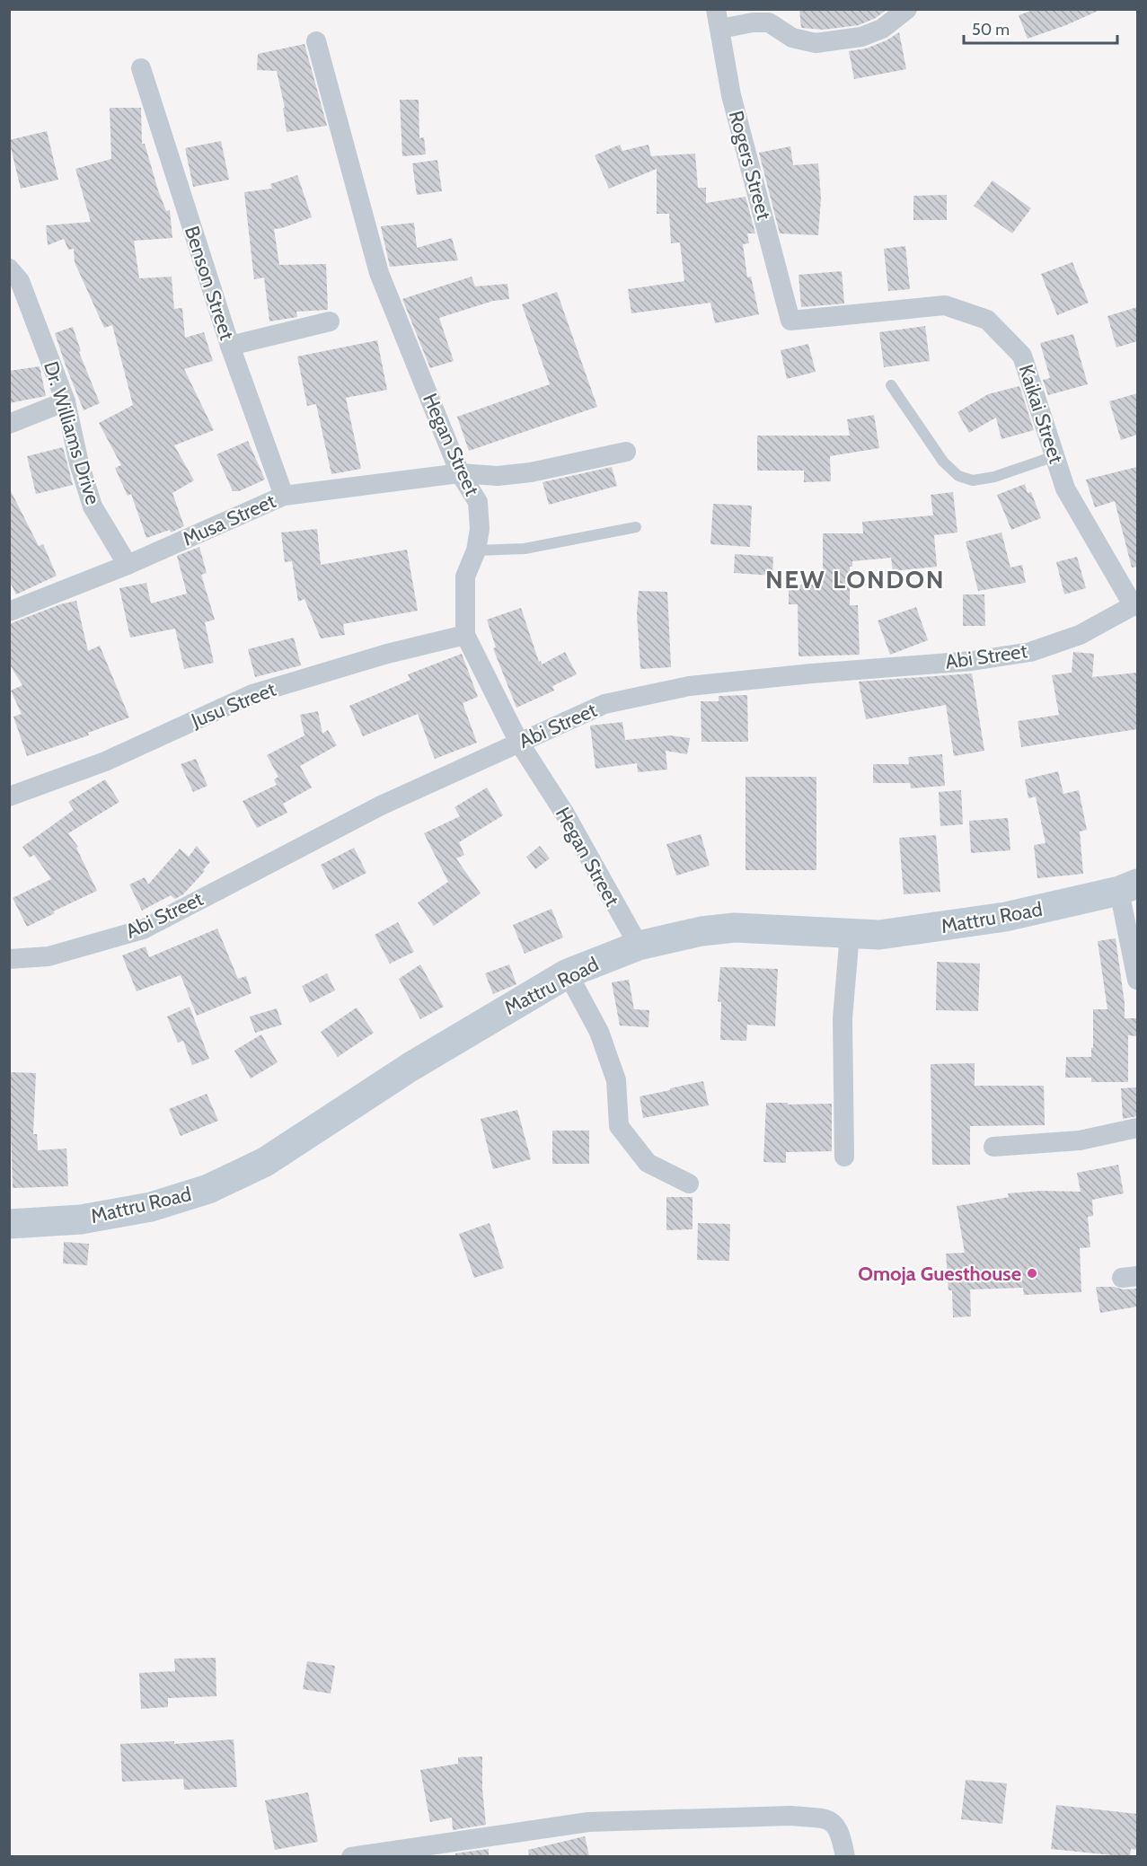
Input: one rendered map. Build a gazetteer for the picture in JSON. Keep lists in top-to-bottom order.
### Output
{
  "streets": {
    "main road": ["Mattru Road"],
    "street": [
      "Rogers Street",
      "Benson Street",
      "Kaikai Street",
      "Dr. Williams Drive",
      "Hegan Street",
      "Musa Street",
      "Abi Street",
      "Jusu Street"
    ]
  },
  "crossings": [
    ["Rogers Street", "Kaikai Street"],
    ["Benson Street", "Musa Street"],
    ["Kaikai Street", "Abi Street"],
    ["Dr. Williams Drive", "Musa Street"],
    ["Hegan Street", "Musa Street"],
    ["Hegan Street", "Abi Street"],
    ["Hegan Street", "Jusu Street"],
    ["Hegan Street", "Mattru Road"]
  ],
  "districts": ["NEW LONDON"],
  "places": ["Omoja Guesthouse"],
  "scale_bar": "50 m"
}
